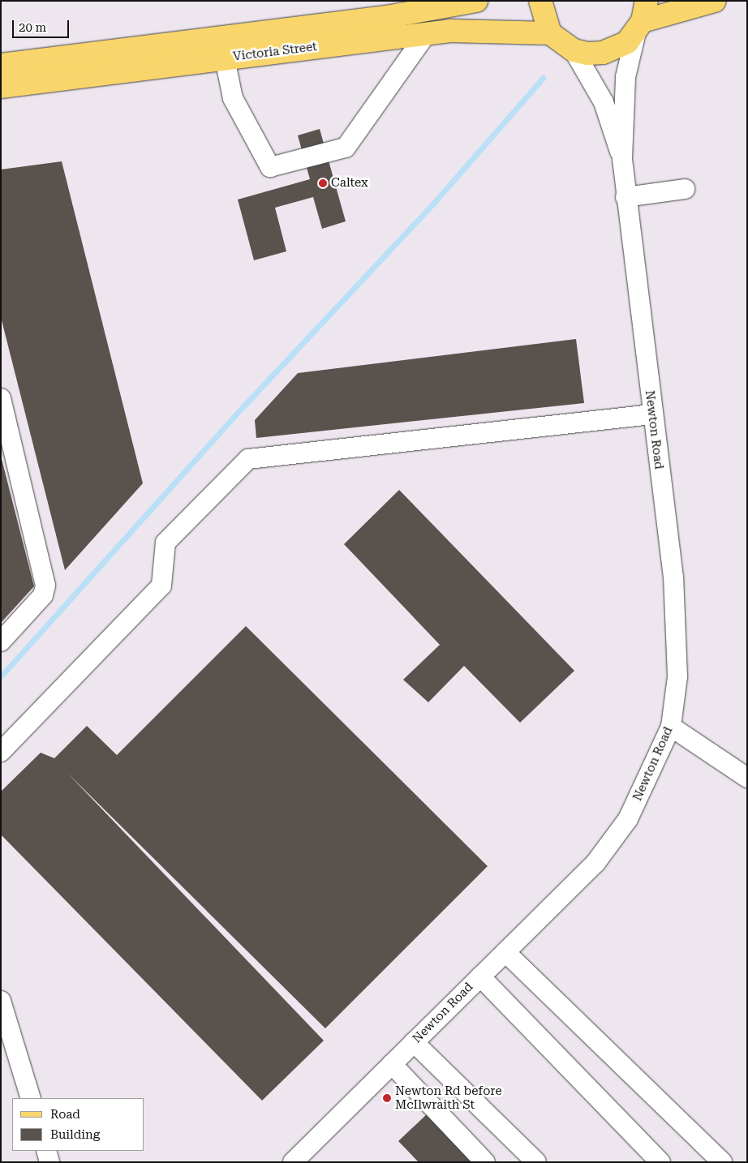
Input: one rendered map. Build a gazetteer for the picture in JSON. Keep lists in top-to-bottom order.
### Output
{
  "streets": {
    "main road": ["Victoria Street"],
    "street": ["Newton Road"]
  },
  "places": ["Caltex", "Newton Rd before McIlwraith St"],
  "legend": ["Road", "Building"],
  "scale_bar": "20 m"
}
